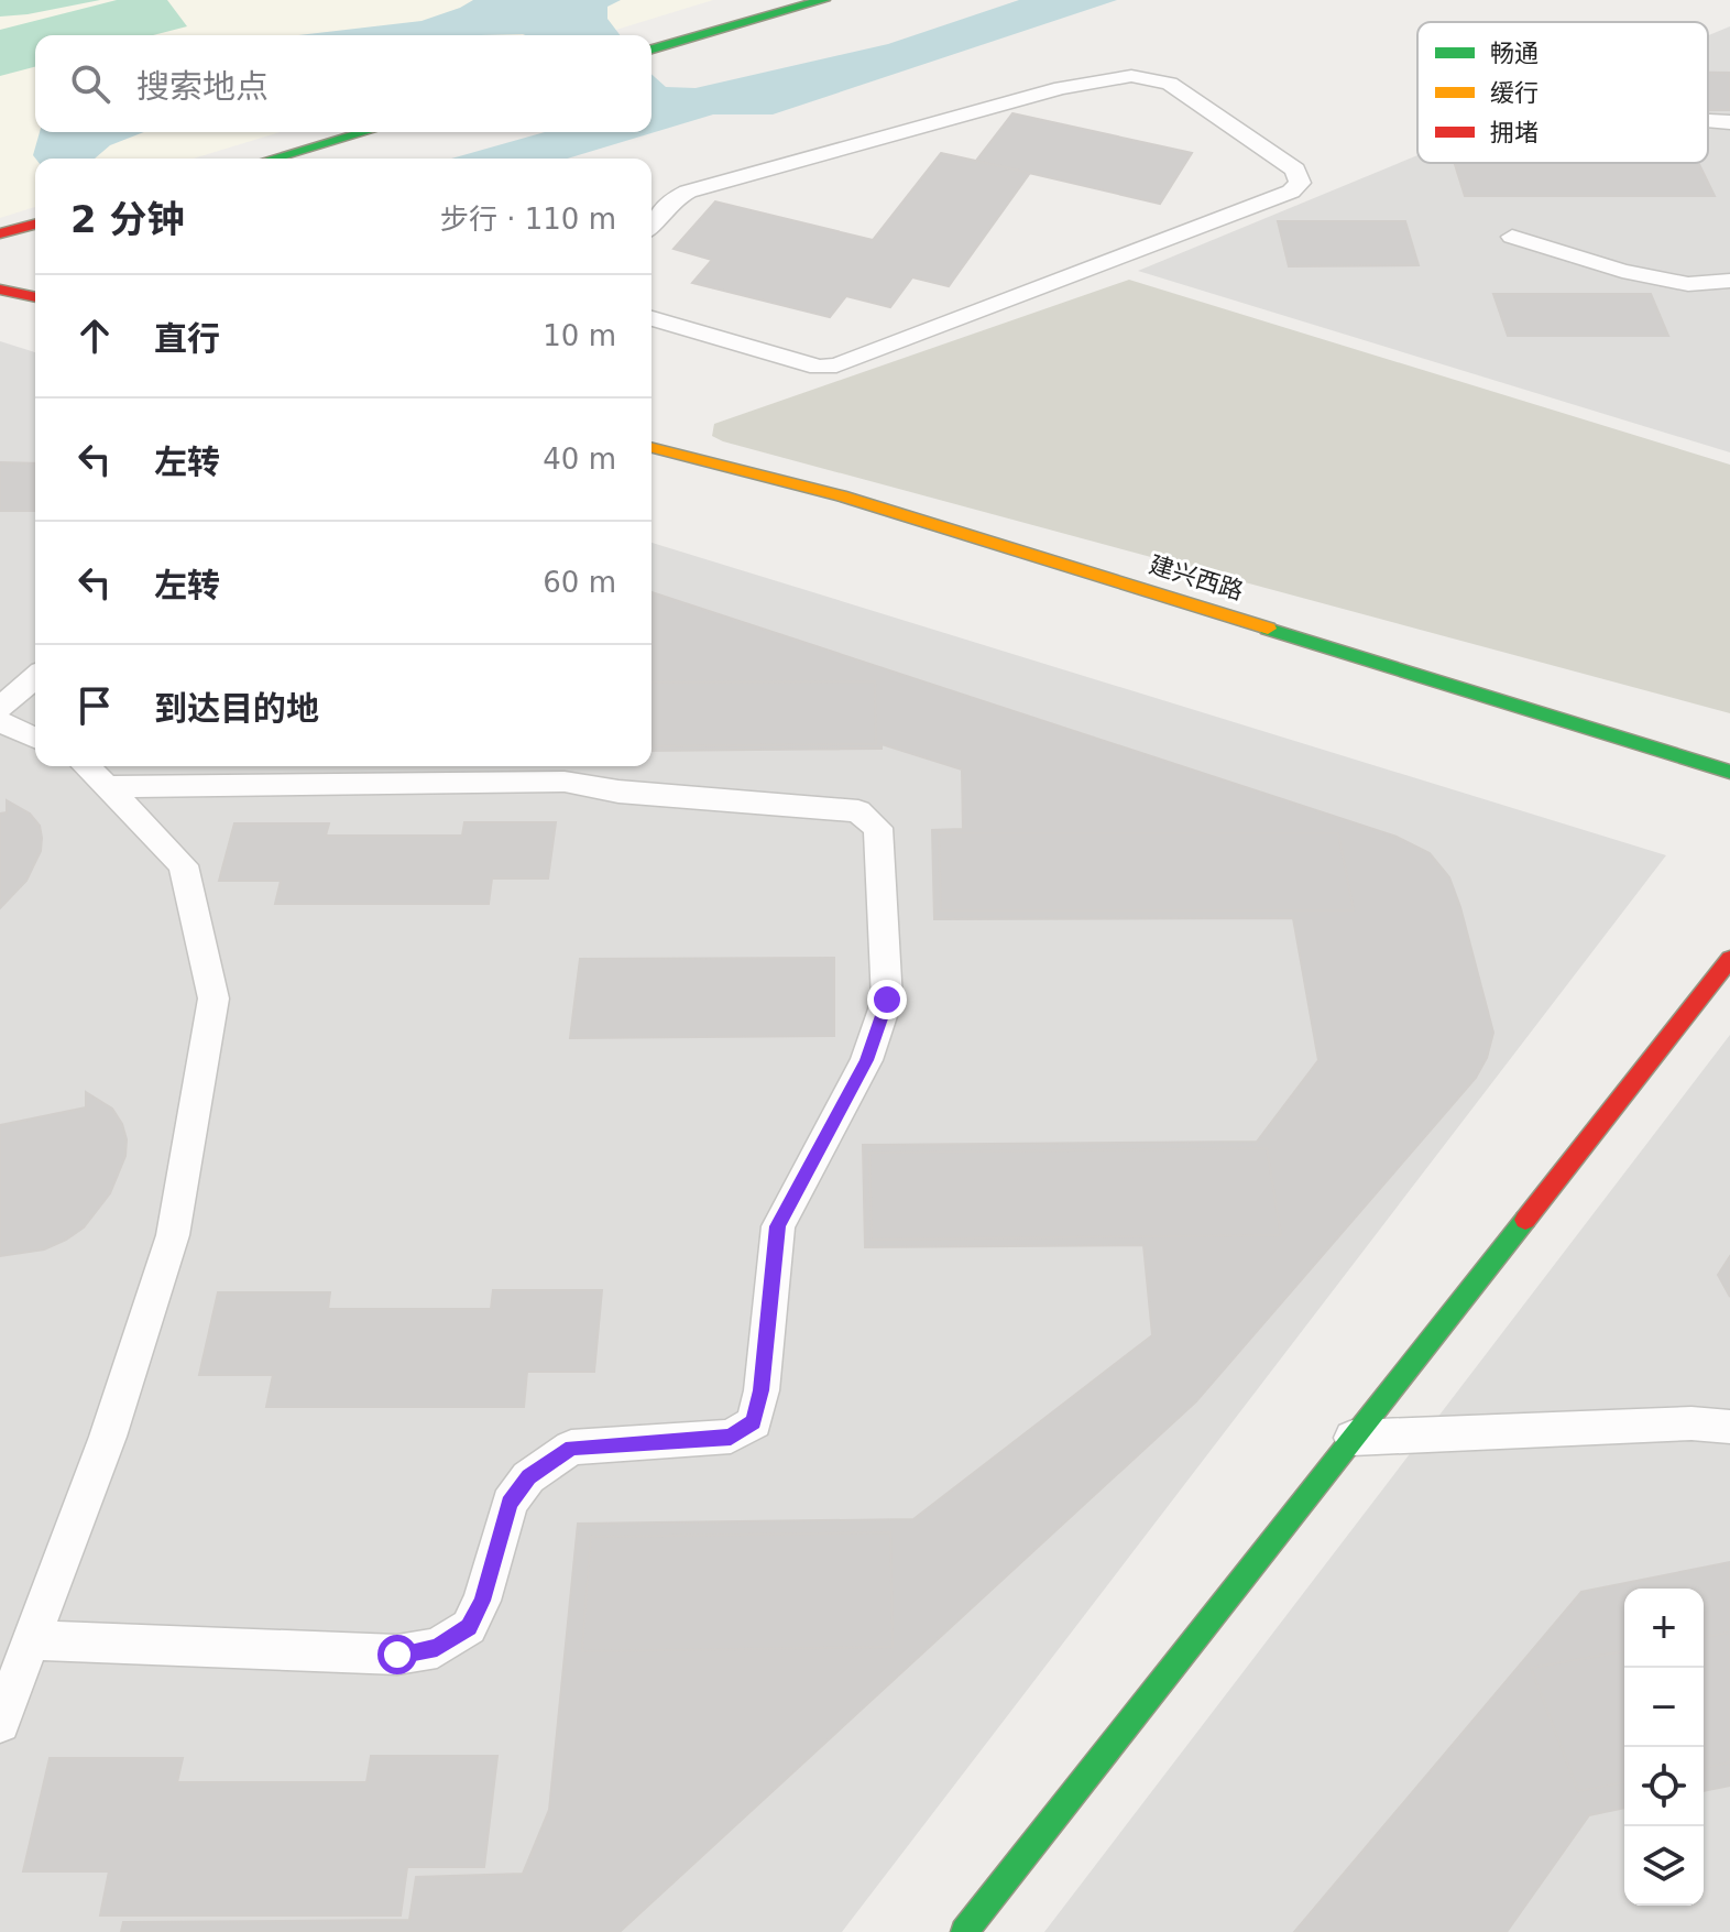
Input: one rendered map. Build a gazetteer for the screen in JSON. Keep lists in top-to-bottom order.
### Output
{
  "streets": {
    "street": ["建兴西路"]
  },
  "legend": ["畅通", "缓行", "拥堵"],
  "page": {
    "search": "搜索地点",
    "heading": ["2 分钟", "步行 · 110 m"],
    "list": [
      ["直行", "10 m"],
      ["左转", "40 m"],
      ["左转", "60 m"],
      "到达目的地"
    ],
    "map_buttons": ["+", "−"]
  }
}
